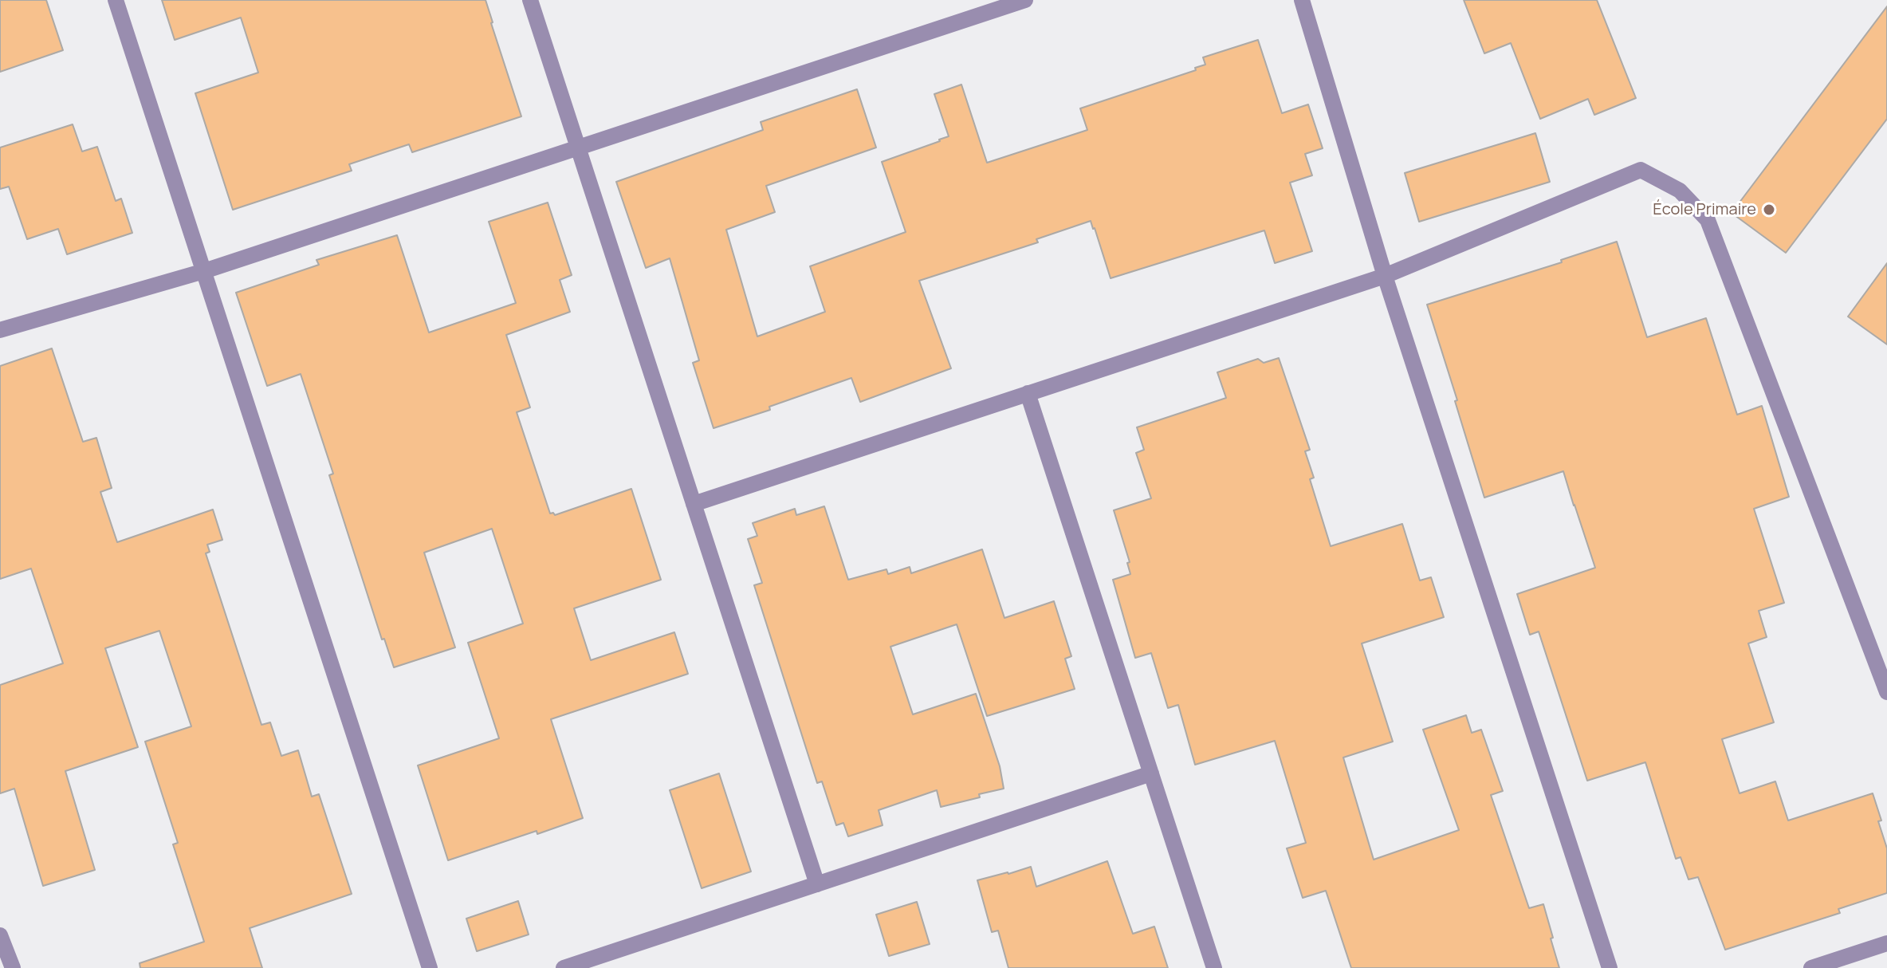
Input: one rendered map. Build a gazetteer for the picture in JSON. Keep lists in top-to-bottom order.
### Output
{
  "places": ["École Primaire"]
}
